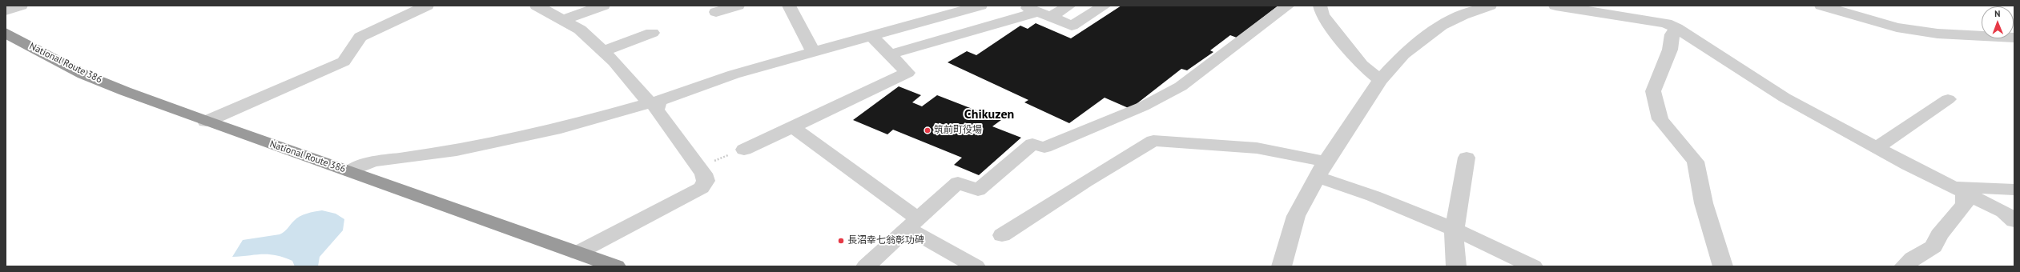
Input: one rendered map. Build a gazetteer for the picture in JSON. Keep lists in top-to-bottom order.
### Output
{
  "streets": {
    "highway": ["National Route 386"]
  },
  "districts": ["Chikuzen"],
  "places": ["筑前町役場", "長沼幸七翁彰功碑"],
  "north": "top"
}
